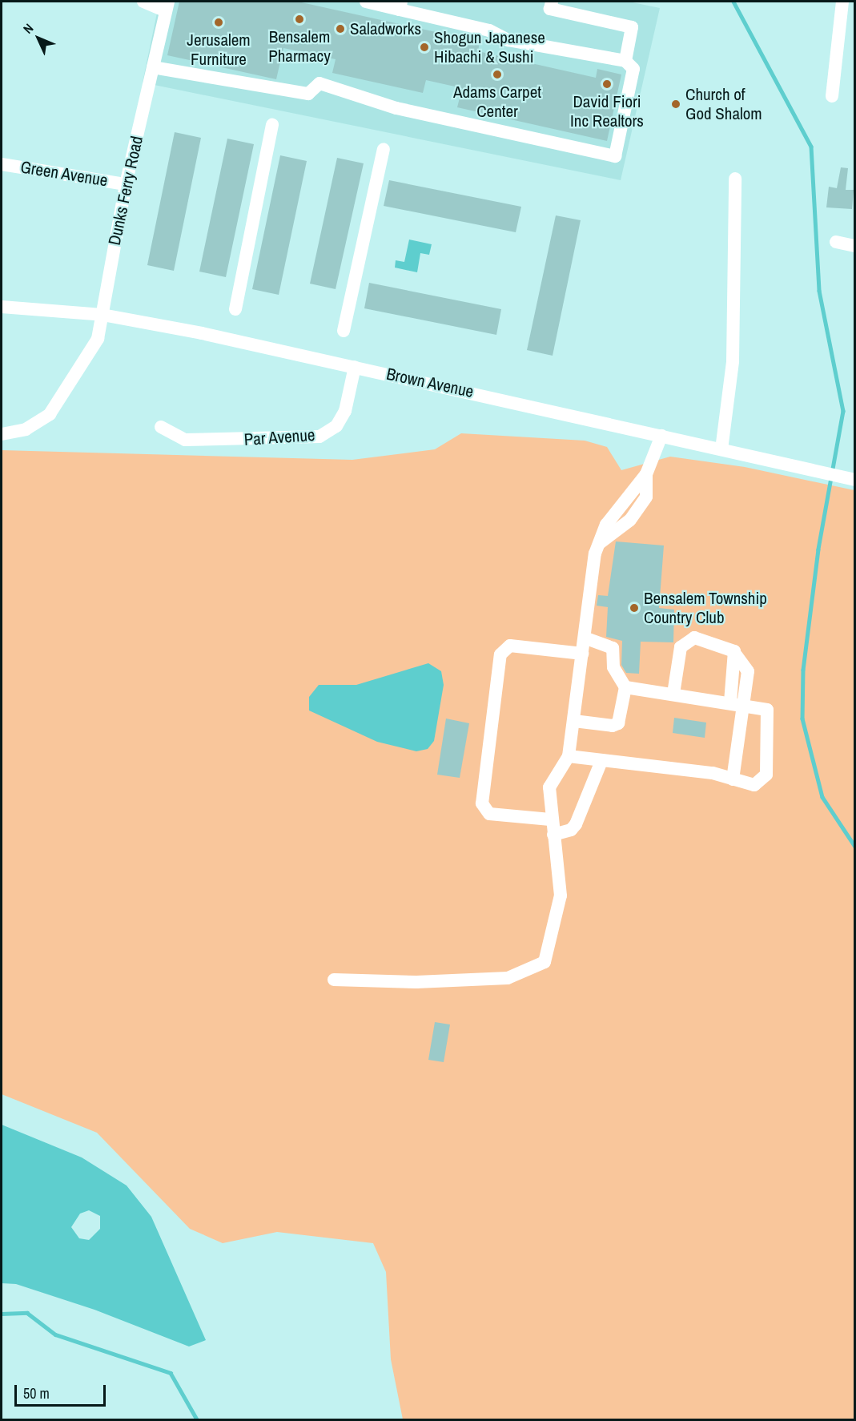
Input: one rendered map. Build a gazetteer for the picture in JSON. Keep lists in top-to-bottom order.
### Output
{
  "streets": {
    "street": [
      "Green Avenue",
      "Dunks Ferry Road",
      "Brown Avenue",
      "Par Avenue"
    ]
  },
  "crossings": [
    ["Green Avenue", "Dunks Ferry Road"],
    ["Dunks Ferry Road", "Brown Avenue"],
    ["Brown Avenue", "Par Avenue"]
  ],
  "places": [
    "Bensalem Pharmacy",
    "Jerusalem Furniture",
    "Saladworks",
    "Shogun Japanese Hibachi & Sushi",
    "Adams Carpet Center",
    "David Fiori Inc Realtors",
    "Church of God Shalom",
    "Bensalem Township Country Club"
  ],
  "scale_bar": "50 m",
  "north": "top left"
}
